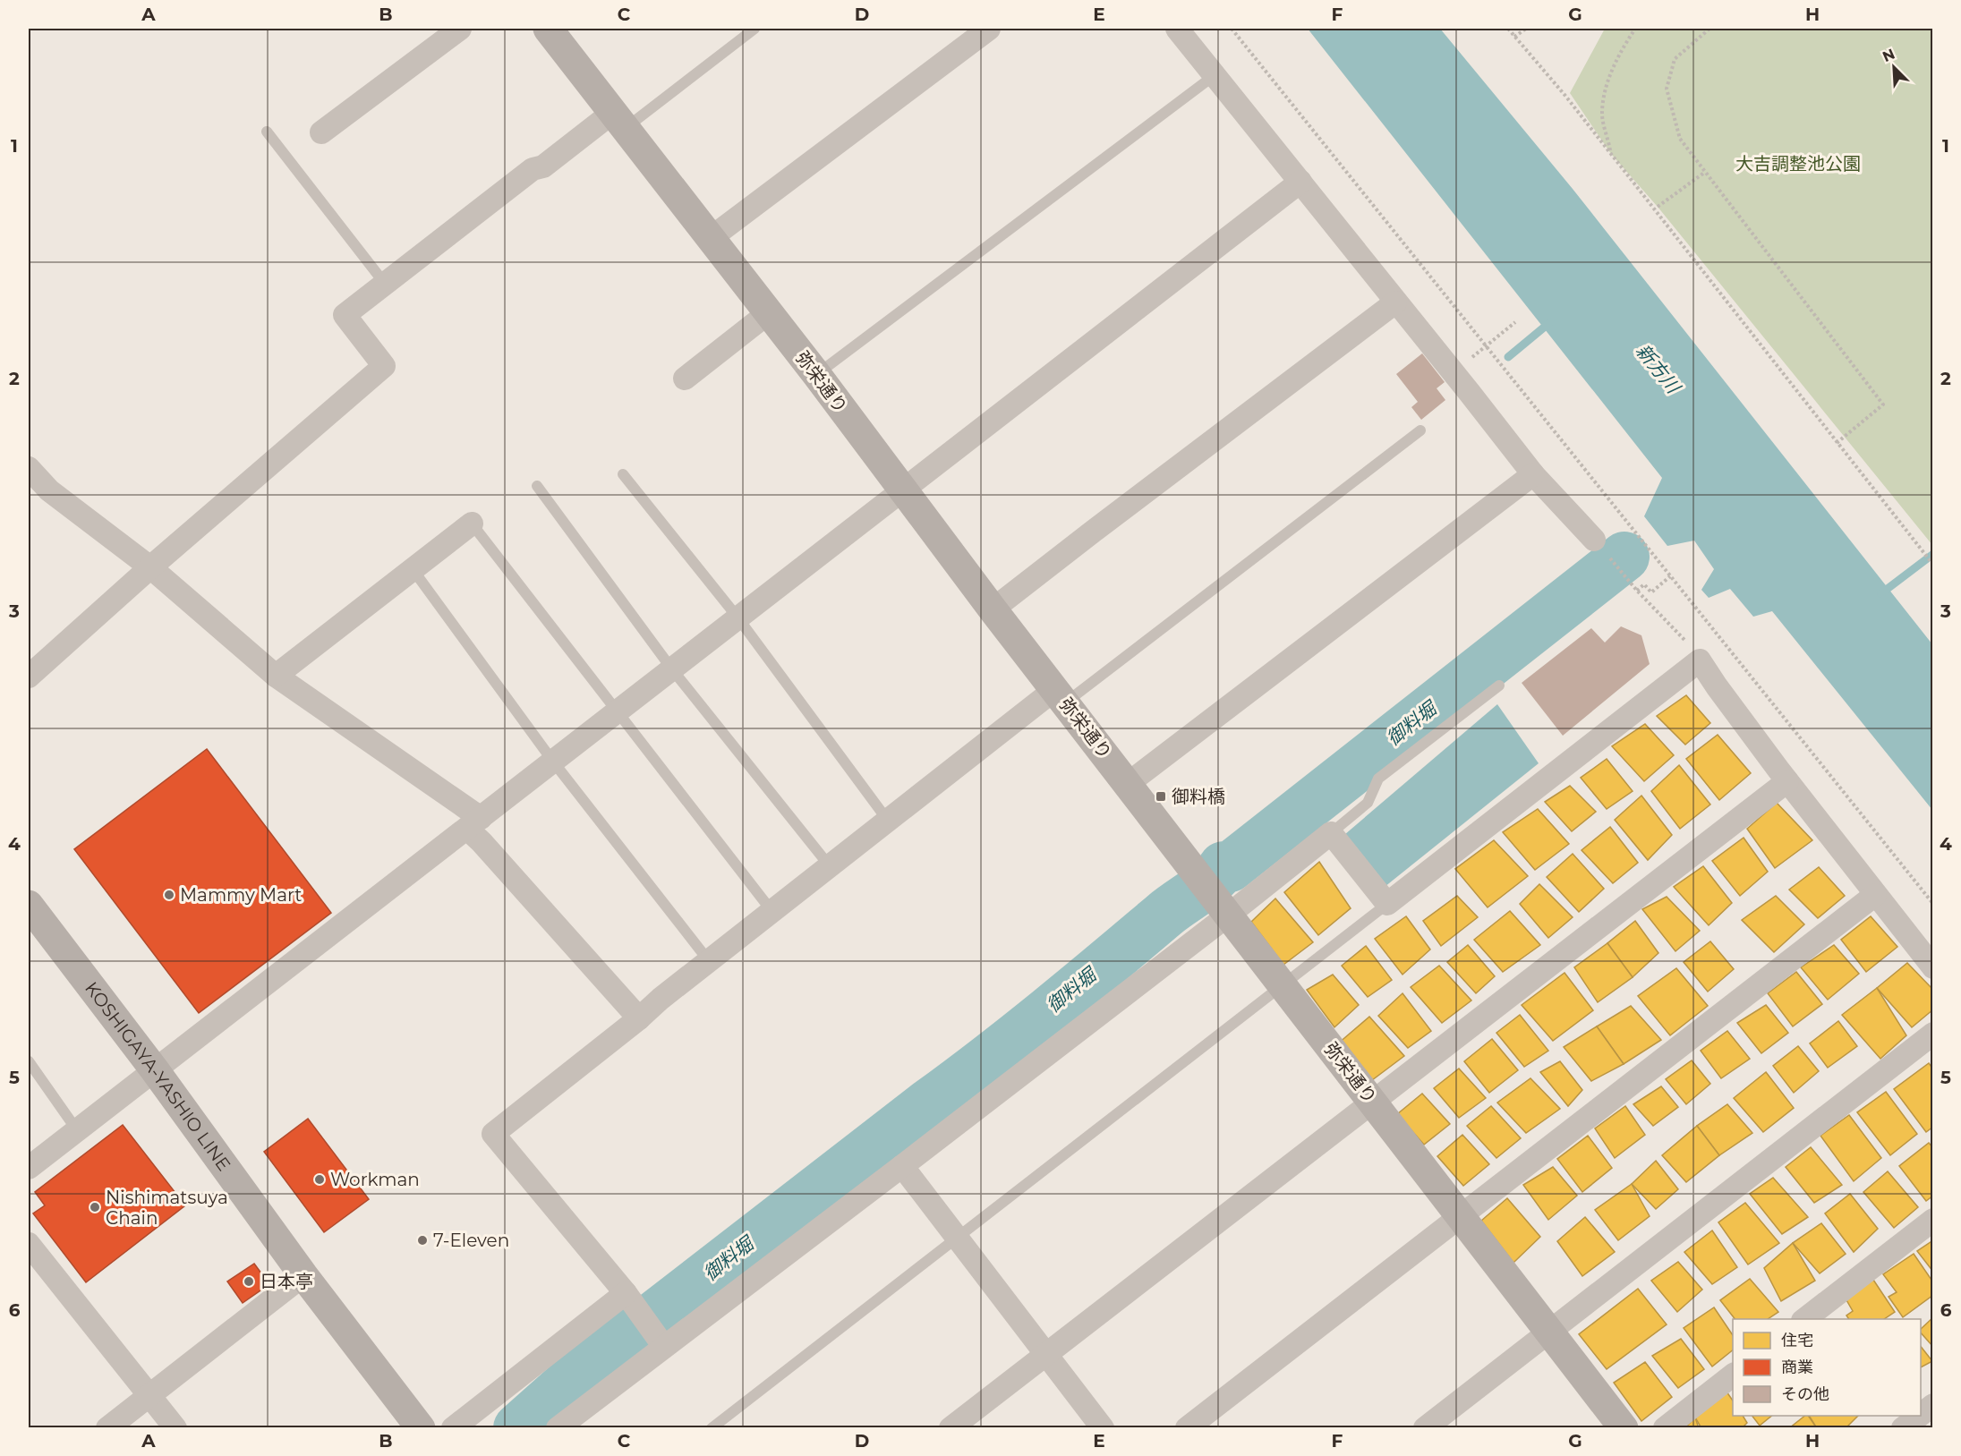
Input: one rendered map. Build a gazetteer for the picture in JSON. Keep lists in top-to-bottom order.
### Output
{
  "streets": {
    "street": ["弥栄通り", "KOSHIGAYA-YASHIO LINE"]
  },
  "water": ["新方川", "御料堀"],
  "parks": ["大吉調整池公園"],
  "places": {
    "transit": ["御料橋"],
    "other": [
      "Mammy Mart",
      "Workman",
      "Nishimatsuya Chain",
      "7-Eleven",
      "日本亭"
    ]
  },
  "legend": ["住宅", "商業", "その他"],
  "north": "top left",
  "grid": {
    "columns": [
      "A",
      "B",
      "C",
      "D",
      "E",
      "F",
      "G",
      "H"
    ],
    "rows": [
      "1",
      "2",
      "3",
      "4",
      "5",
      "6"
    ]
  }
}
